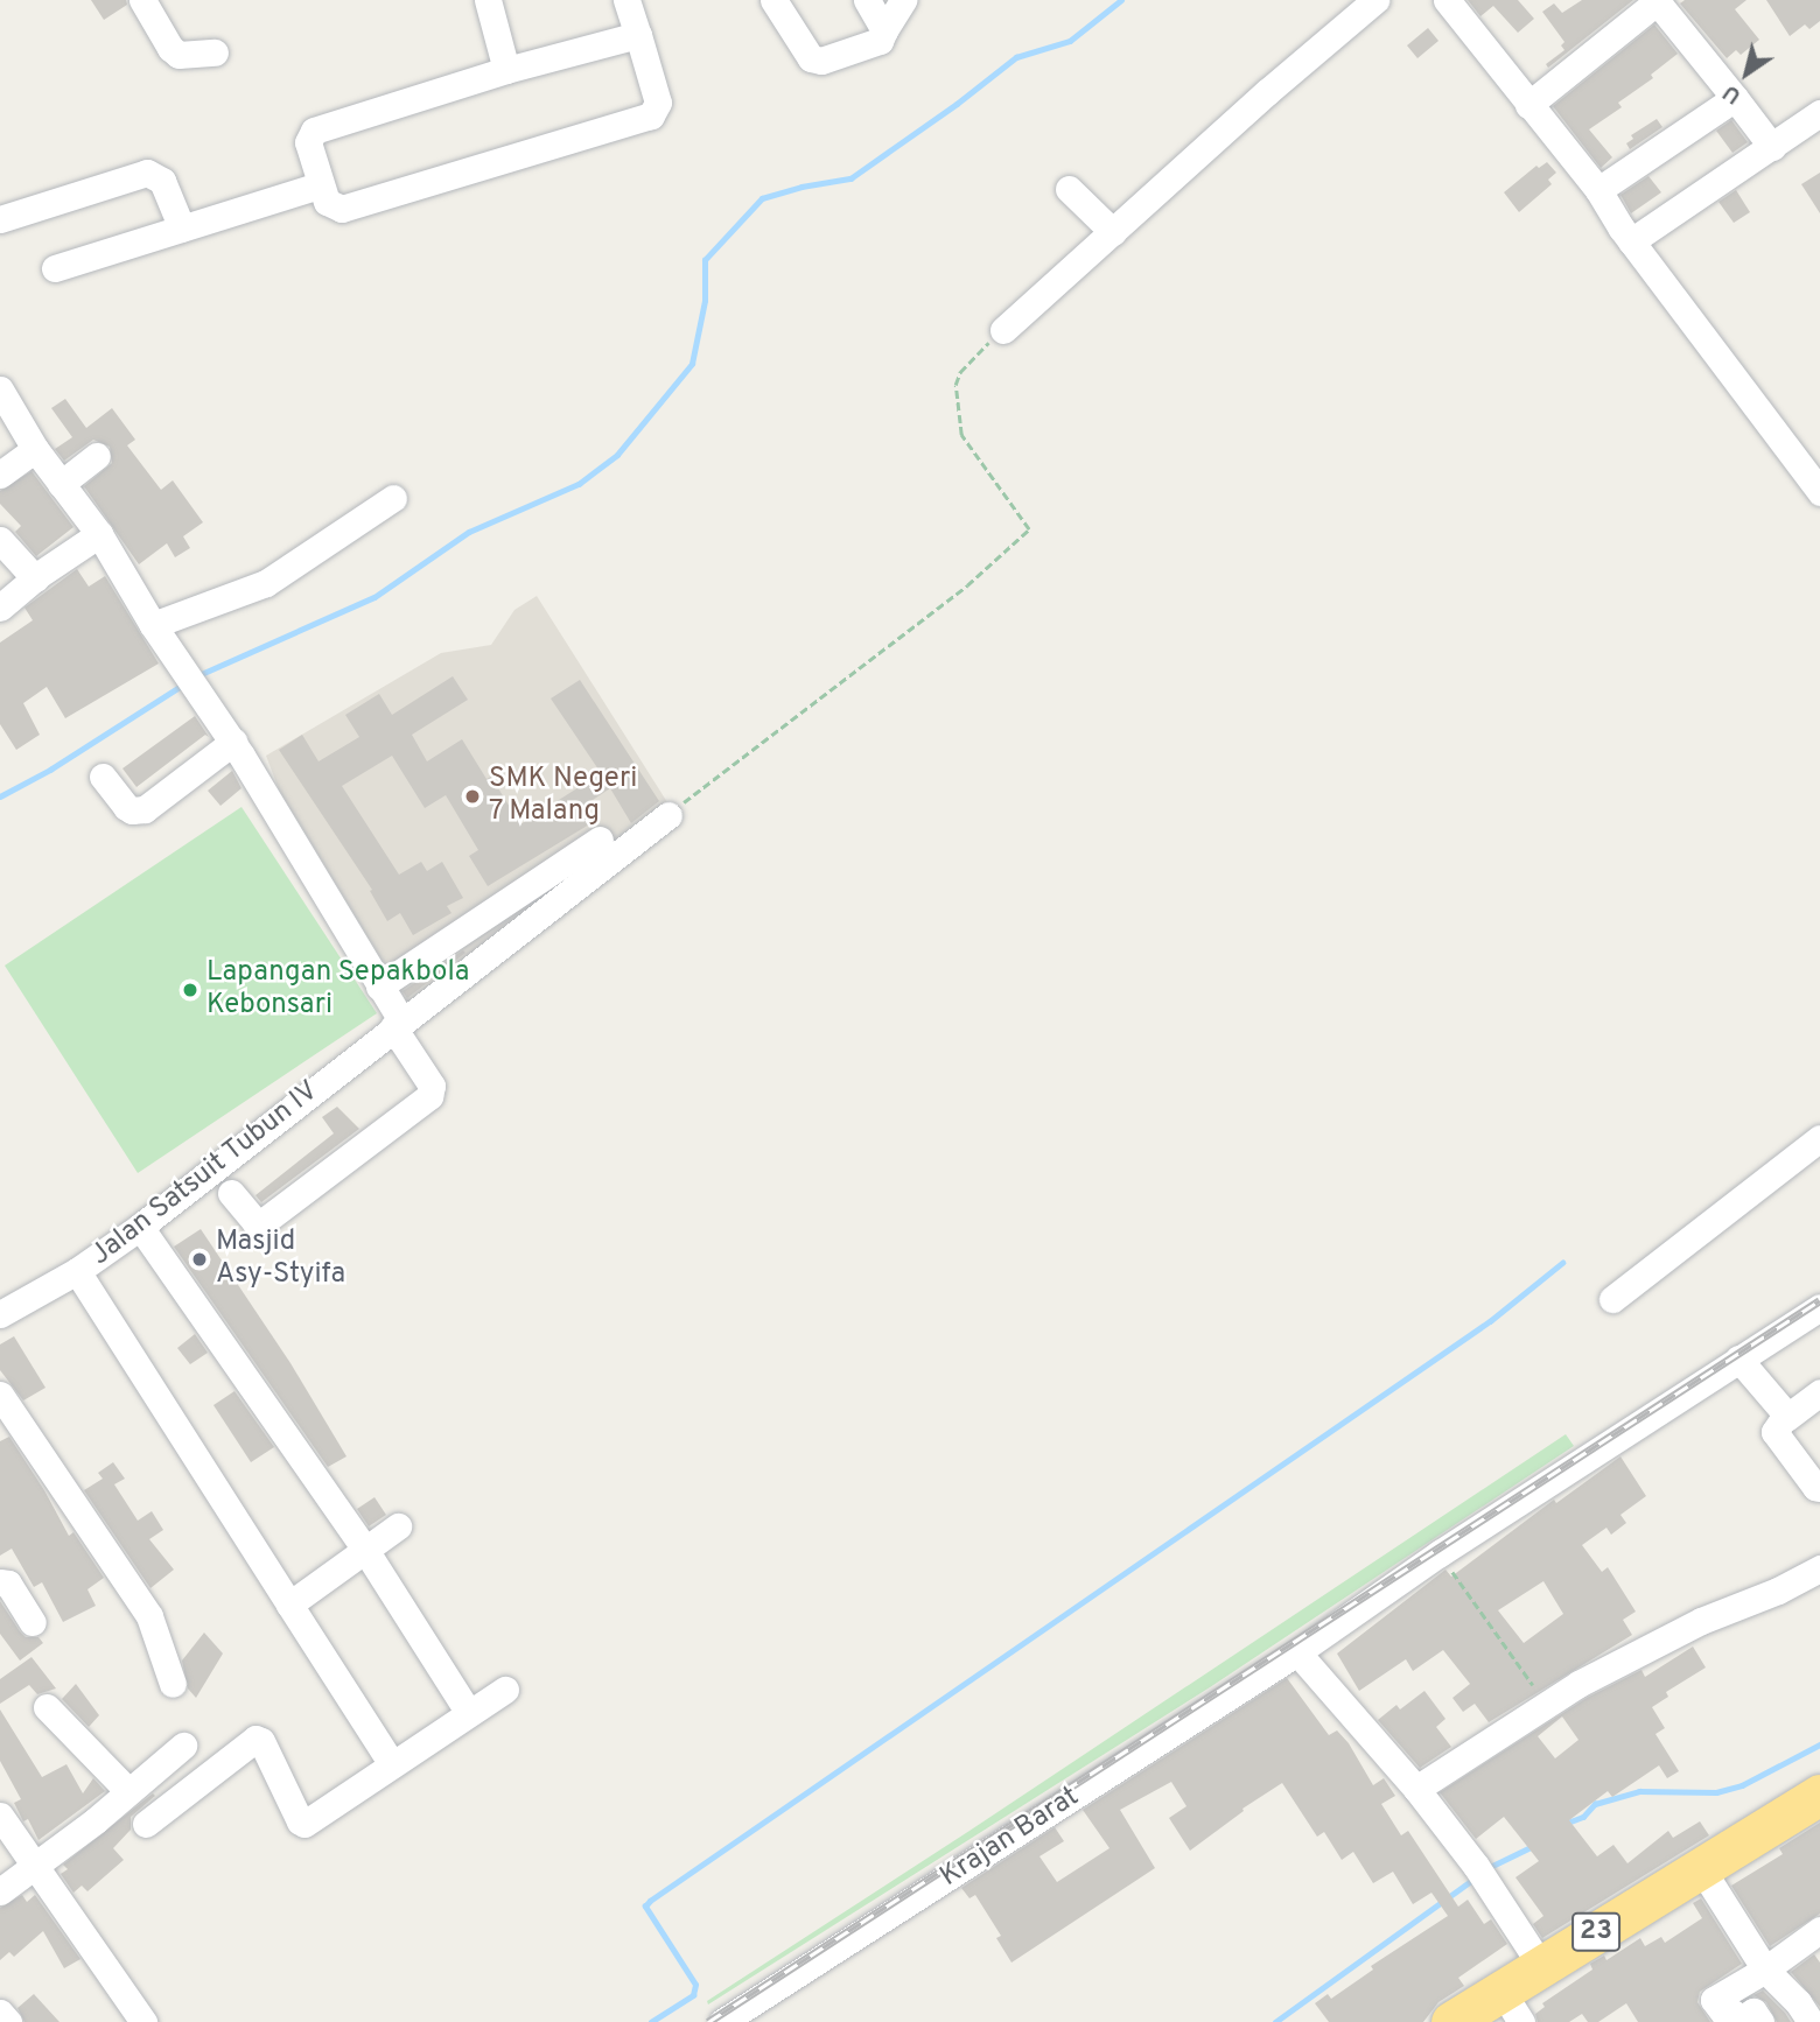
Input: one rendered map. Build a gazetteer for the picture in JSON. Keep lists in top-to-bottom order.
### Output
{
  "streets": {
    "highway": ["23"],
    "street": ["Jalan Satsuit Tubun IV", "Krajan Barat"]
  },
  "places": ["SMK Negeri 7 Malang", "Lapangan Sepakbola Kebonsari", "Masjid Asy-Styifa"],
  "north": "bottom left"
}
